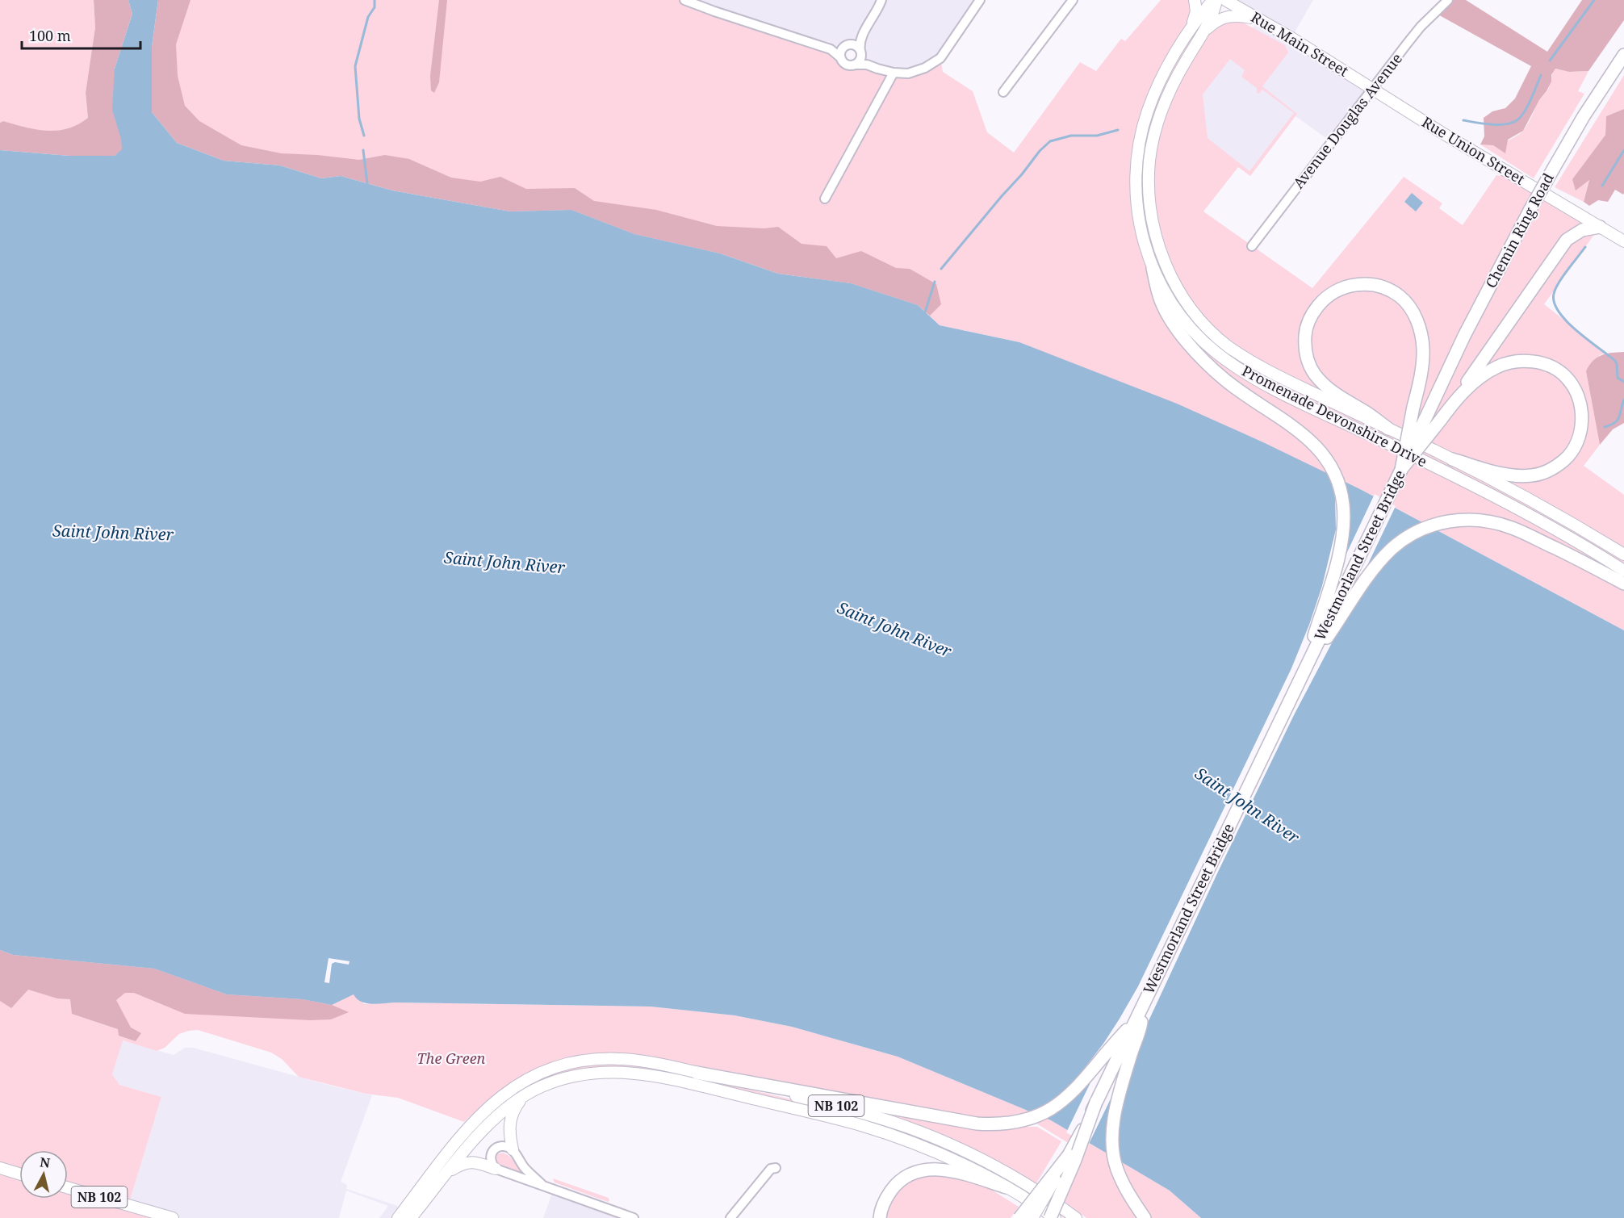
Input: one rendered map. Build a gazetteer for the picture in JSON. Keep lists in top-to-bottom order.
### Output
{
  "streets": {
    "highway": ["Chemin Ring Road", "Westmorland Street Bridge"],
    "main road": [
      "Rue Main Street",
      "Rue Union Street",
      "Promenade Devonshire Drive",
      "NB 102"
    ],
    "street": ["Avenue Douglas Avenue"]
  },
  "crossings": [
    ["Rue Main Street", "Avenue Douglas Avenue"],
    ["Rue Main Street", "Rue Union Street"],
    ["Avenue Douglas Avenue", "Rue Union Street"],
    ["Chemin Ring Road", "Westmorland Street Bridge"]
  ],
  "water": ["Saint John River"],
  "parks": ["The Green"],
  "scale_bar": "100 m",
  "north": "top"
}
